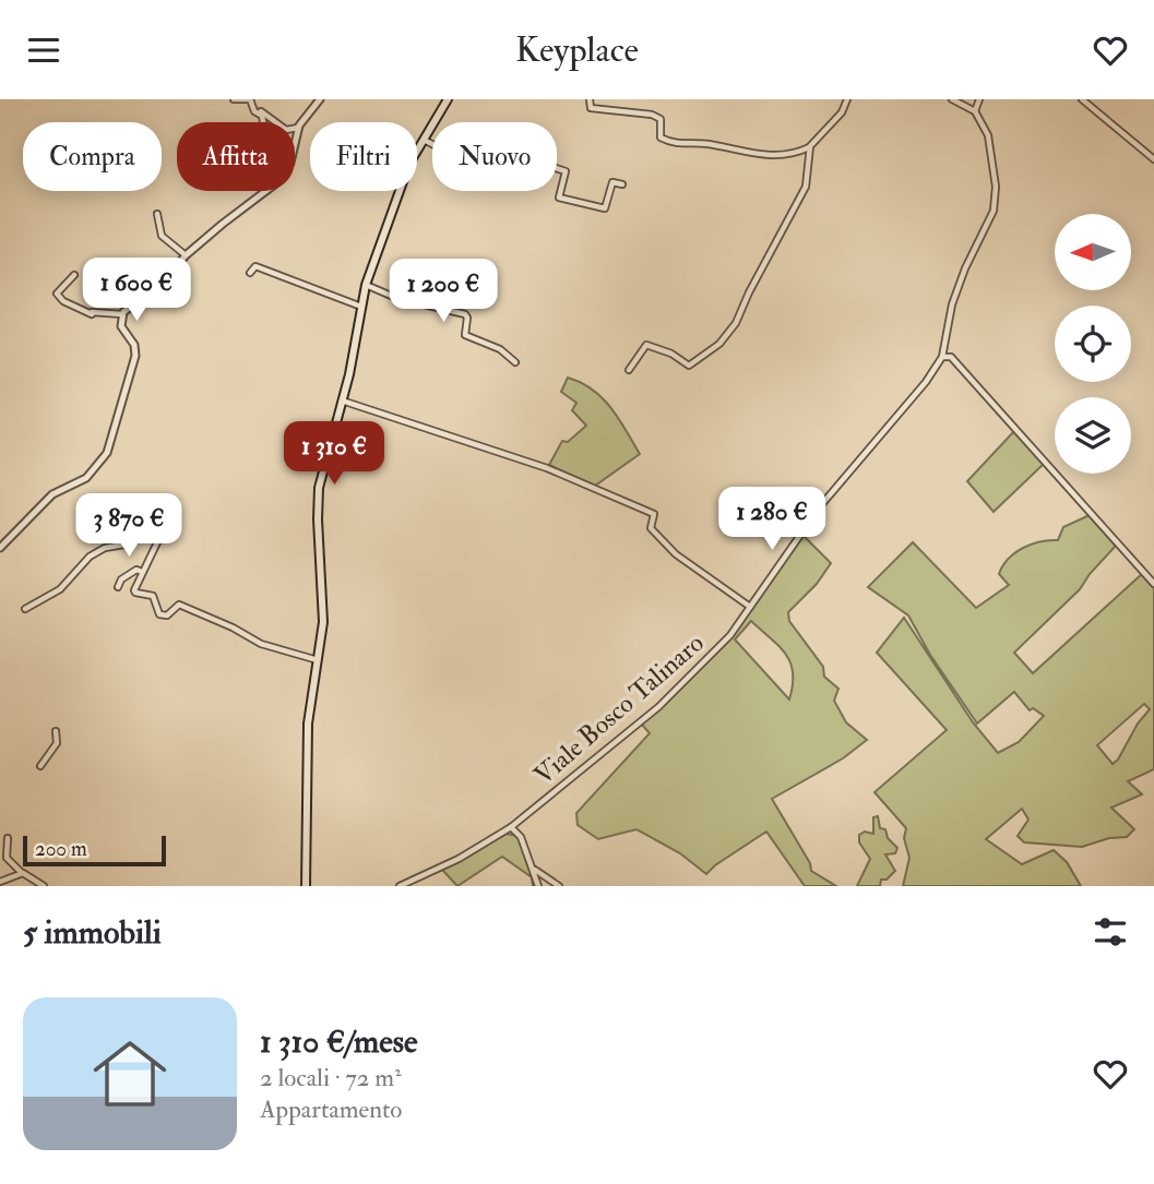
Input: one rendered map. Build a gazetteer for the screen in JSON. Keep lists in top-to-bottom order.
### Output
{
  "streets": {
    "street": ["Viale Bosco Talinaro"]
  },
  "scale_bar": "200 m",
  "north": "left",
  "page": {
    "header": "Keyplace",
    "chip": [
      "Compra",
      "Affitta",
      "Filtri",
      "Nuovo"
    ],
    "price": [
      "1 600 €",
      "1 200 €",
      "1 310 €",
      "1 280 €",
      "3 870 €"
    ],
    "scale": "200 m",
    "heading": "5 immobili",
    "list": [
      {
        "name": "1 310 €/mese",
        "note": "2 locali · 72 m² · Appartamento"
      }
    ]
  }
}
